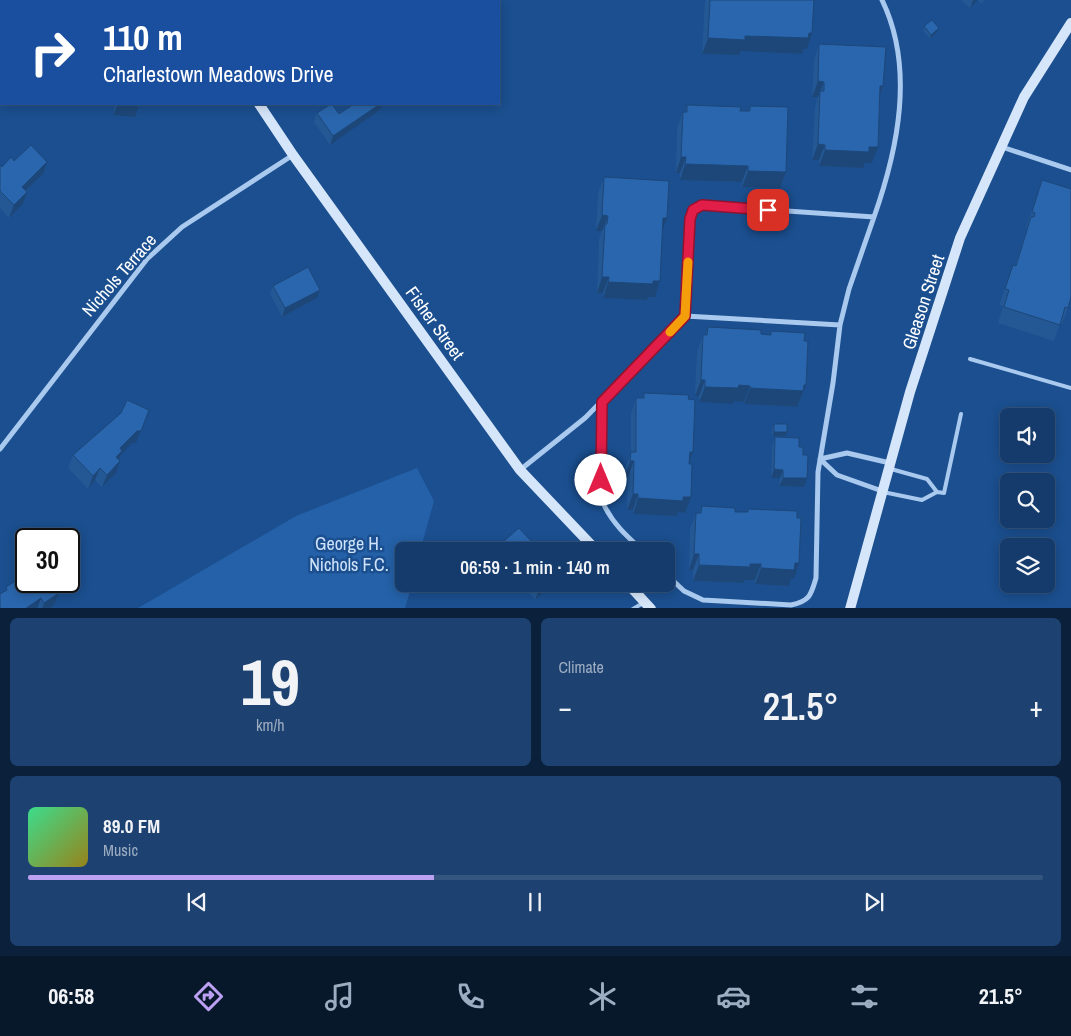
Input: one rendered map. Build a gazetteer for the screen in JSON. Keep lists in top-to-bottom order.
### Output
{
  "streets": {
    "street": ["Nichols Terrace", "Gleason Street", "Fisher Street"]
  },
  "crossings": [
    ["Nichols Terrace", "Fisher Street"]
  ],
  "parks": ["George H. Nichols F.C."],
  "page": {
    "turn": ["110 m", "Charlestown Meadows Drive"],
    "limit": "30",
    "trip": "06:59 · 1 min · 140 m",
    "tile": [
      ["19", "km/h"],
      "Climate"
    ],
    "heat": ["−", "21.5°", "+"],
    "song": ["89.0 FM", "Music"],
    "tabs": ["06:58", "21.5°"]
  }
}
